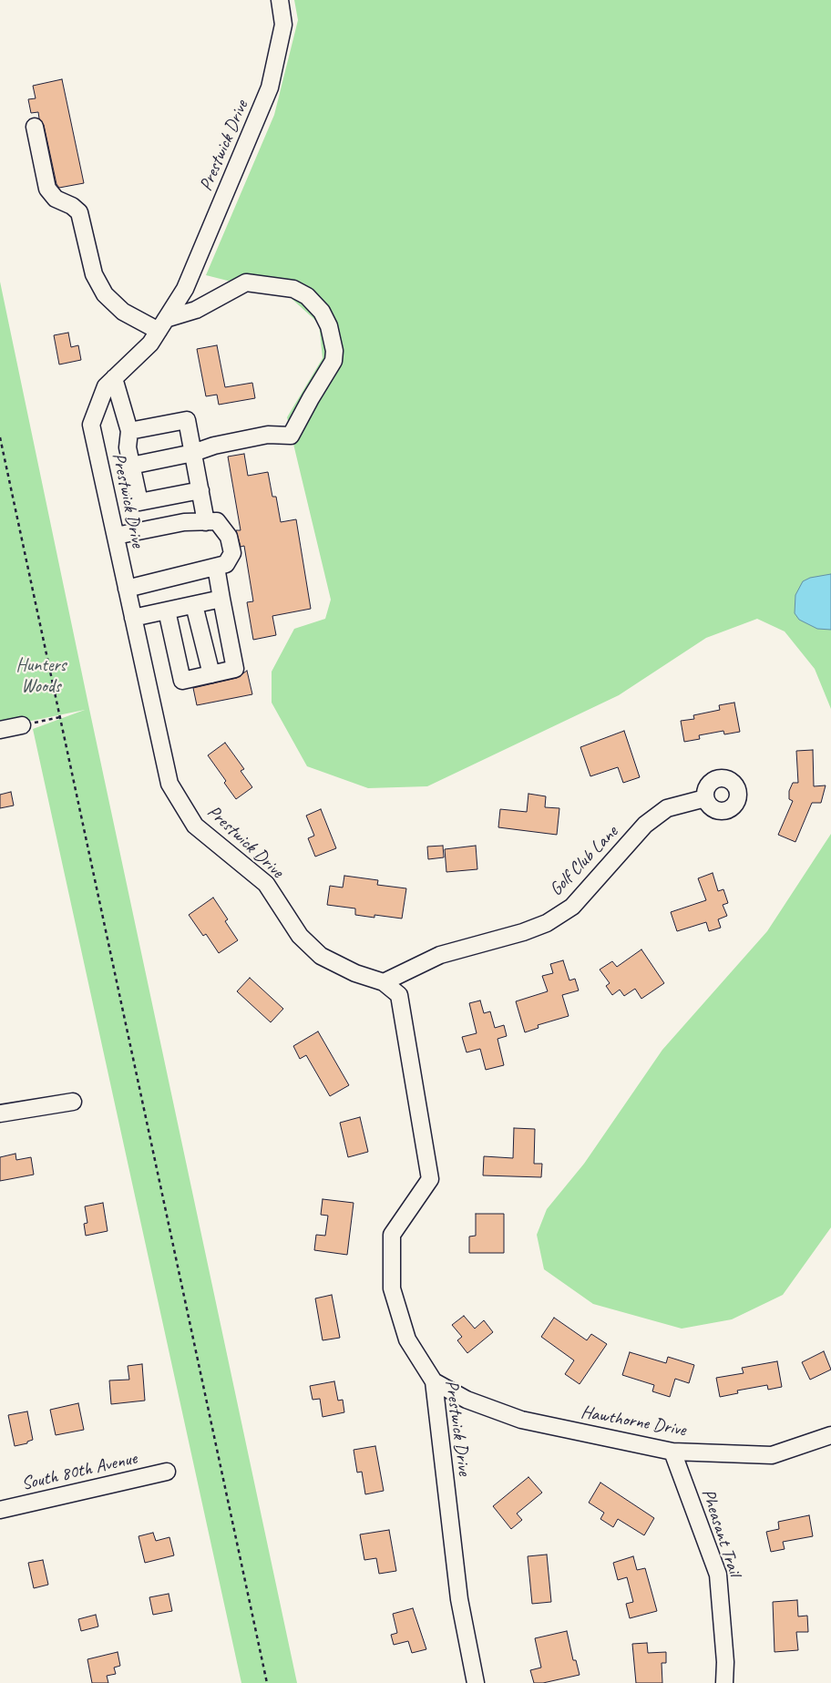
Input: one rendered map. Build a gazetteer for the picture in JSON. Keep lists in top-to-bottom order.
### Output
{
  "streets": {
    "street": [
      "Prestwick Drive",
      "Golf Club Lane",
      "Hawthorne Drive",
      "South 80th Avenue",
      "Pheasant Trail"
    ]
  },
  "crossings": [
    ["Prestwick Drive", "Golf Club Lane"],
    ["Prestwick Drive", "Hawthorne Drive"],
    ["Hawthorne Drive", "Pheasant Trail"]
  ],
  "parks": ["Hunters Woods"]
}
